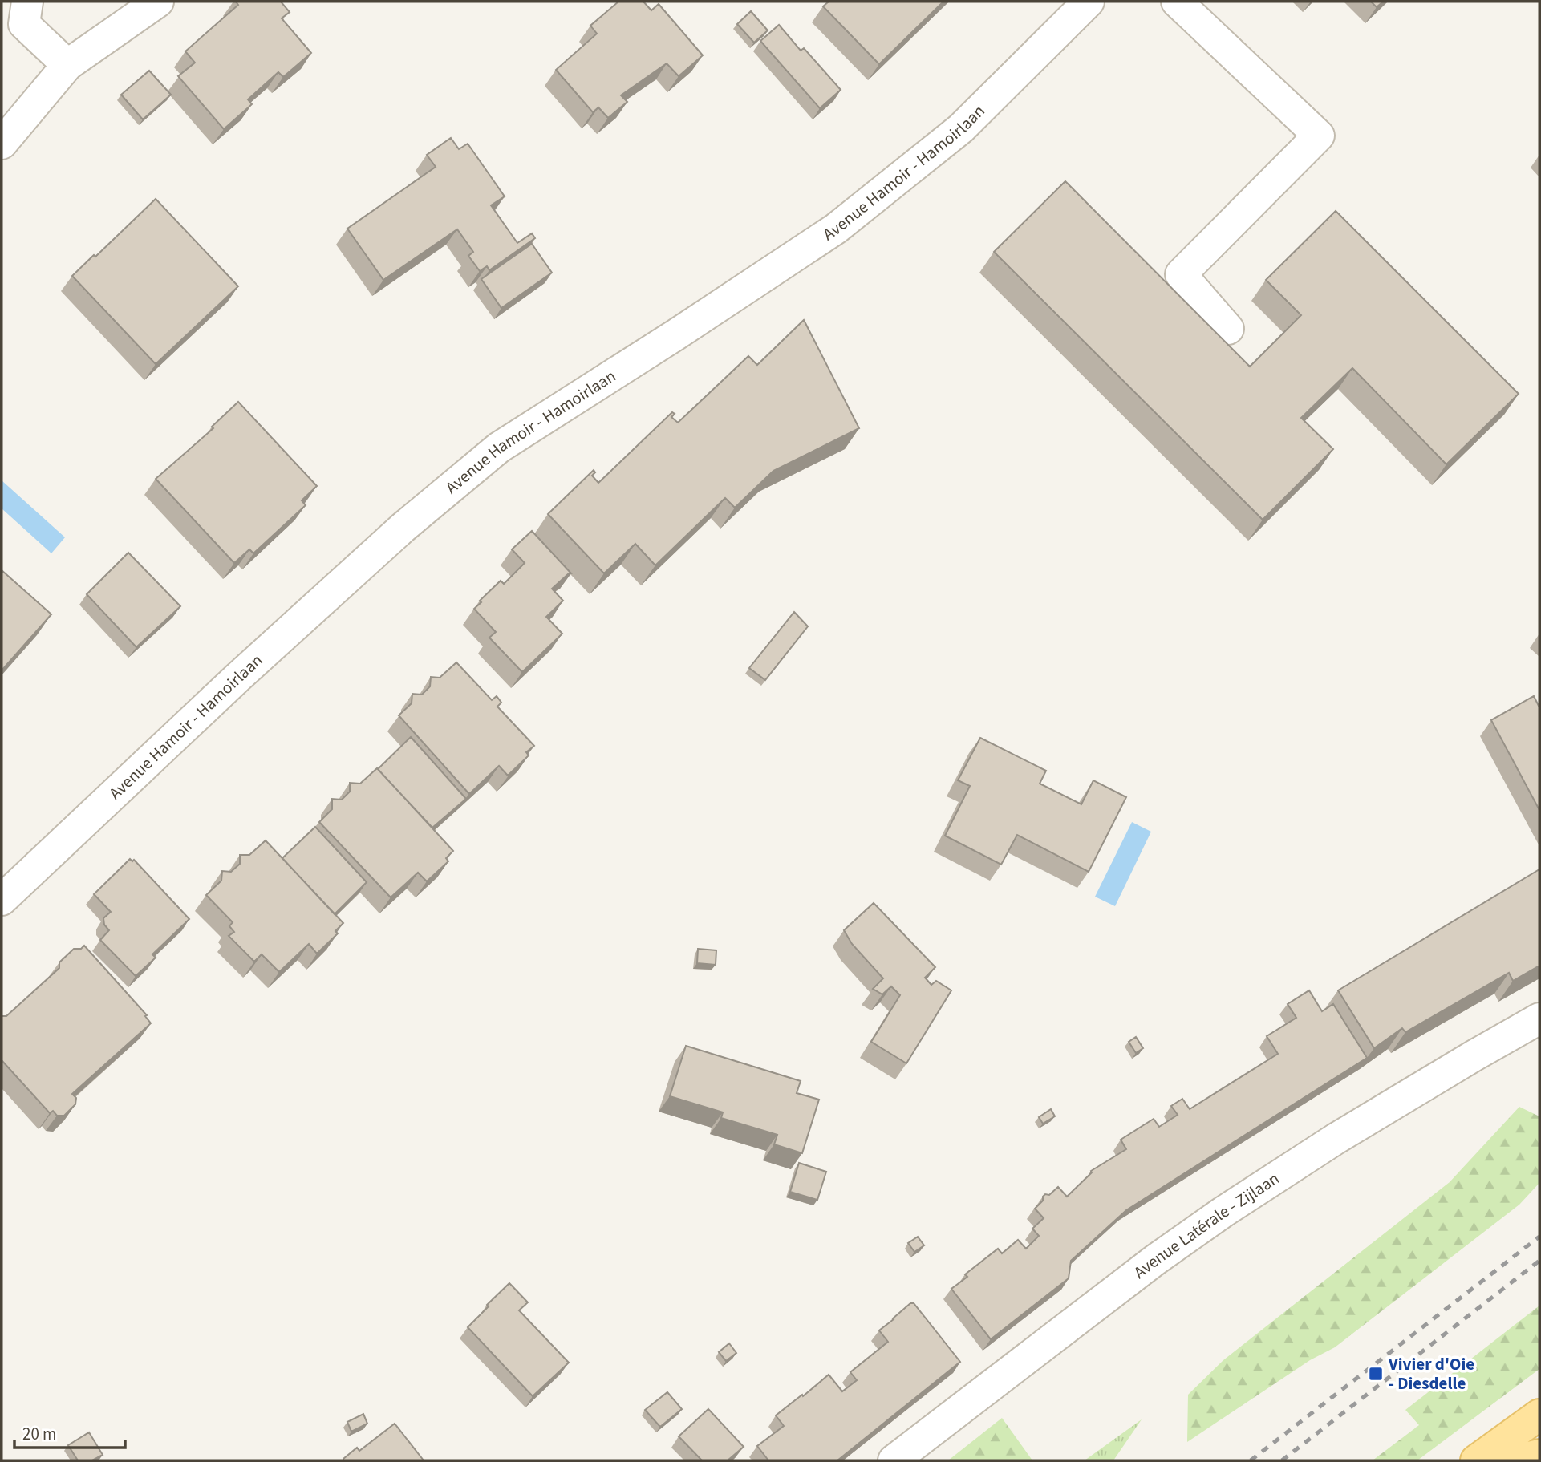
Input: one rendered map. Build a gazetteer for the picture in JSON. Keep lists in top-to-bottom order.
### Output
{
  "streets": {
    "street": ["Avenue Hamoir - Hamoirlaan", "Avenue Latérale - Zijlaan"]
  },
  "places": {
    "transit": ["Vivier d'Oie - Diesdelle"]
  },
  "scale_bar": "20 m"
}
